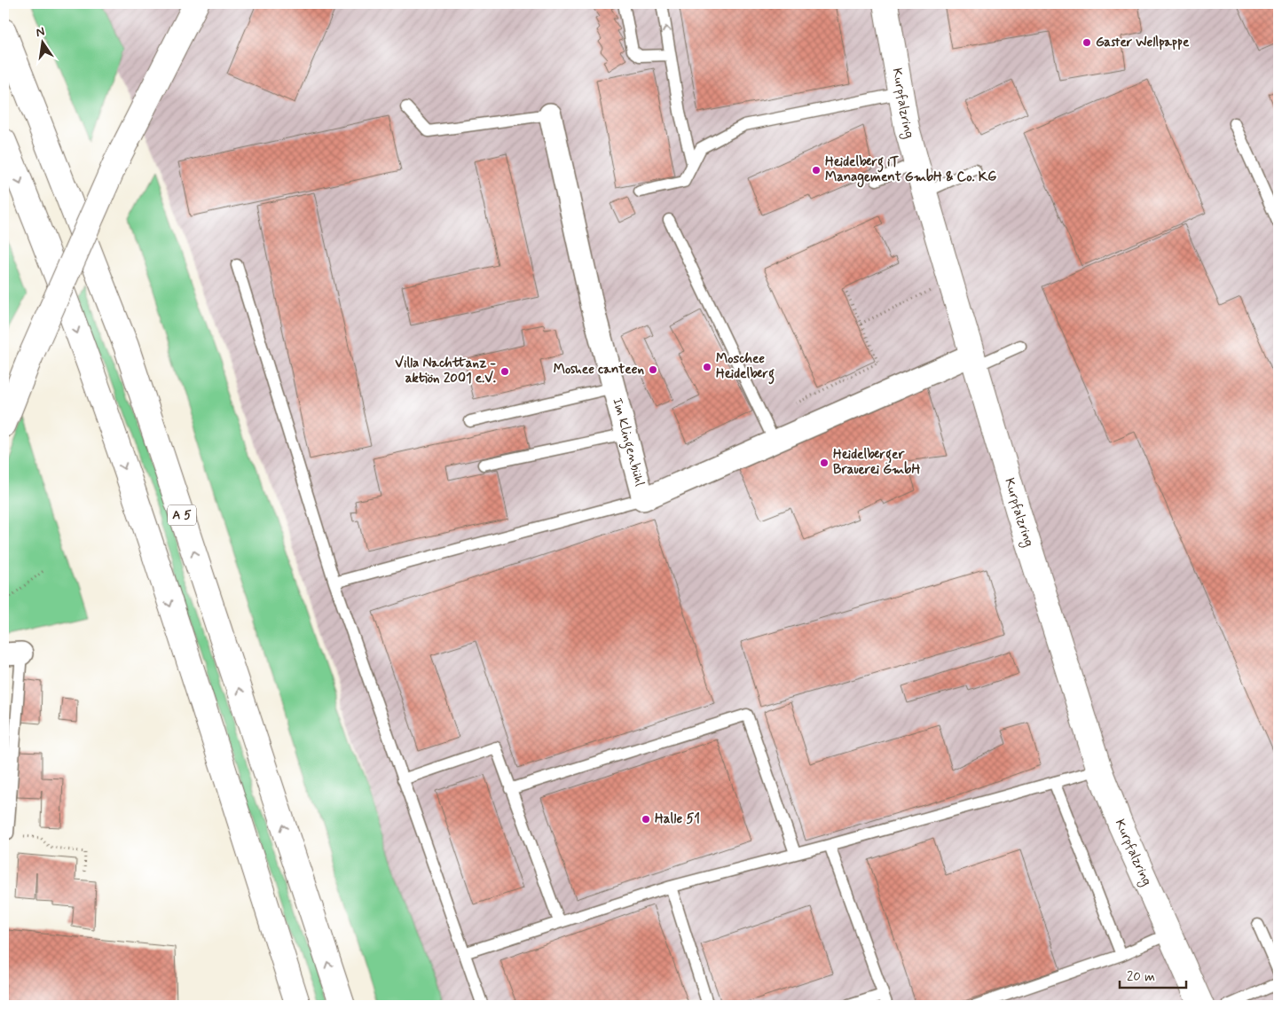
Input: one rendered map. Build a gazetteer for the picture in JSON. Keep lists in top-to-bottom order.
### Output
{
  "streets": {
    "main road": ["Kurpfalzring", "A 5"],
    "street": ["Im Klingenbühl"]
  },
  "crossings": [
    ["Kurpfalzring", "Im Klingenbühl"]
  ],
  "places": [
    "Gaster Wellpappe",
    "Heidelberg iT Management GmbH & Co. KG",
    "Moschee Heidelberg",
    "Moshee canteen",
    "Villa Nachttanz - aktiön 2001 e.V.",
    "Heidelberger Brauerei GmbH",
    "Halle 51"
  ],
  "scale_bar": "20 m",
  "north": "top"
}
